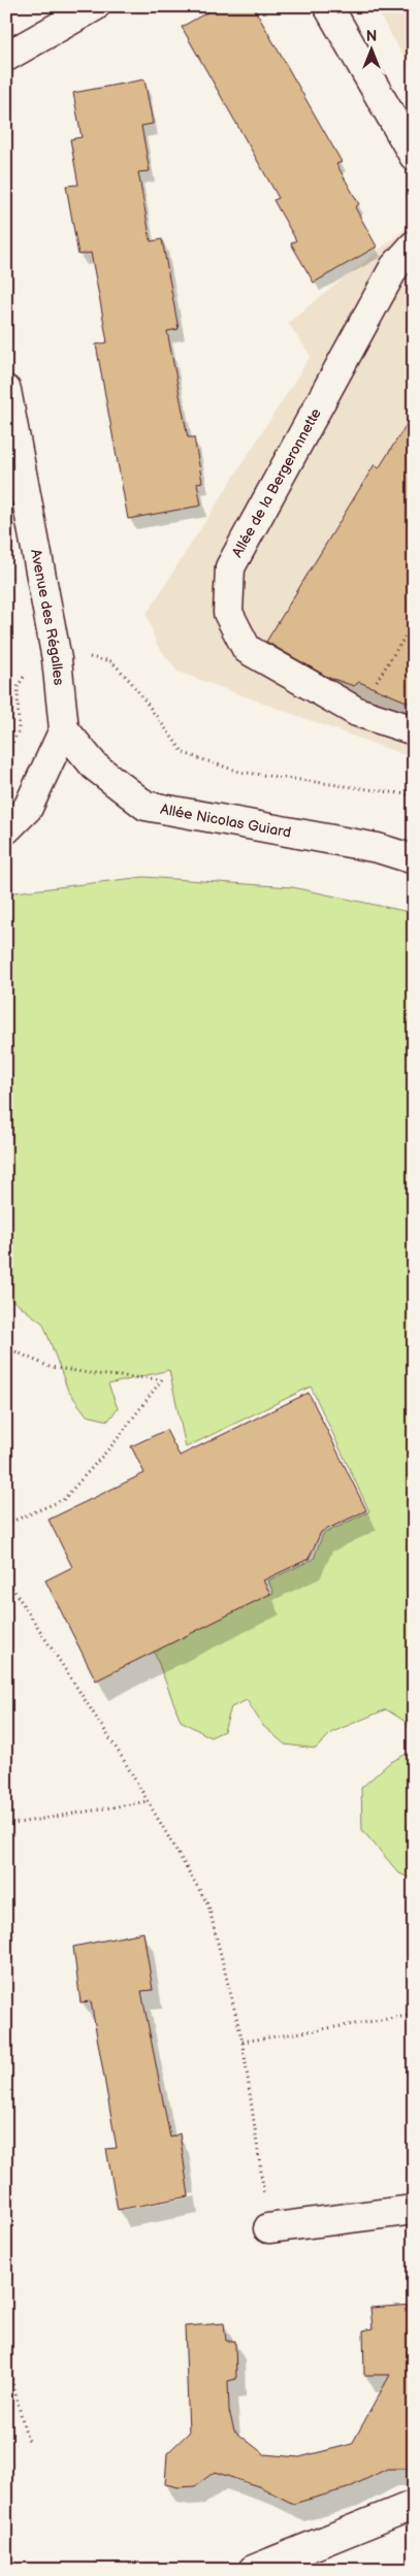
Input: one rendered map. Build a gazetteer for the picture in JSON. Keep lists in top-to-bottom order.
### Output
{
  "streets": {
    "street": ["Allée de la Bergeronnette", "Avenue des Régalles", "Allée Nicolas Guiard"]
  },
  "crossings": [
    ["Avenue des Régalles", "Allée Nicolas Guiard"]
  ],
  "north": "top"
}
